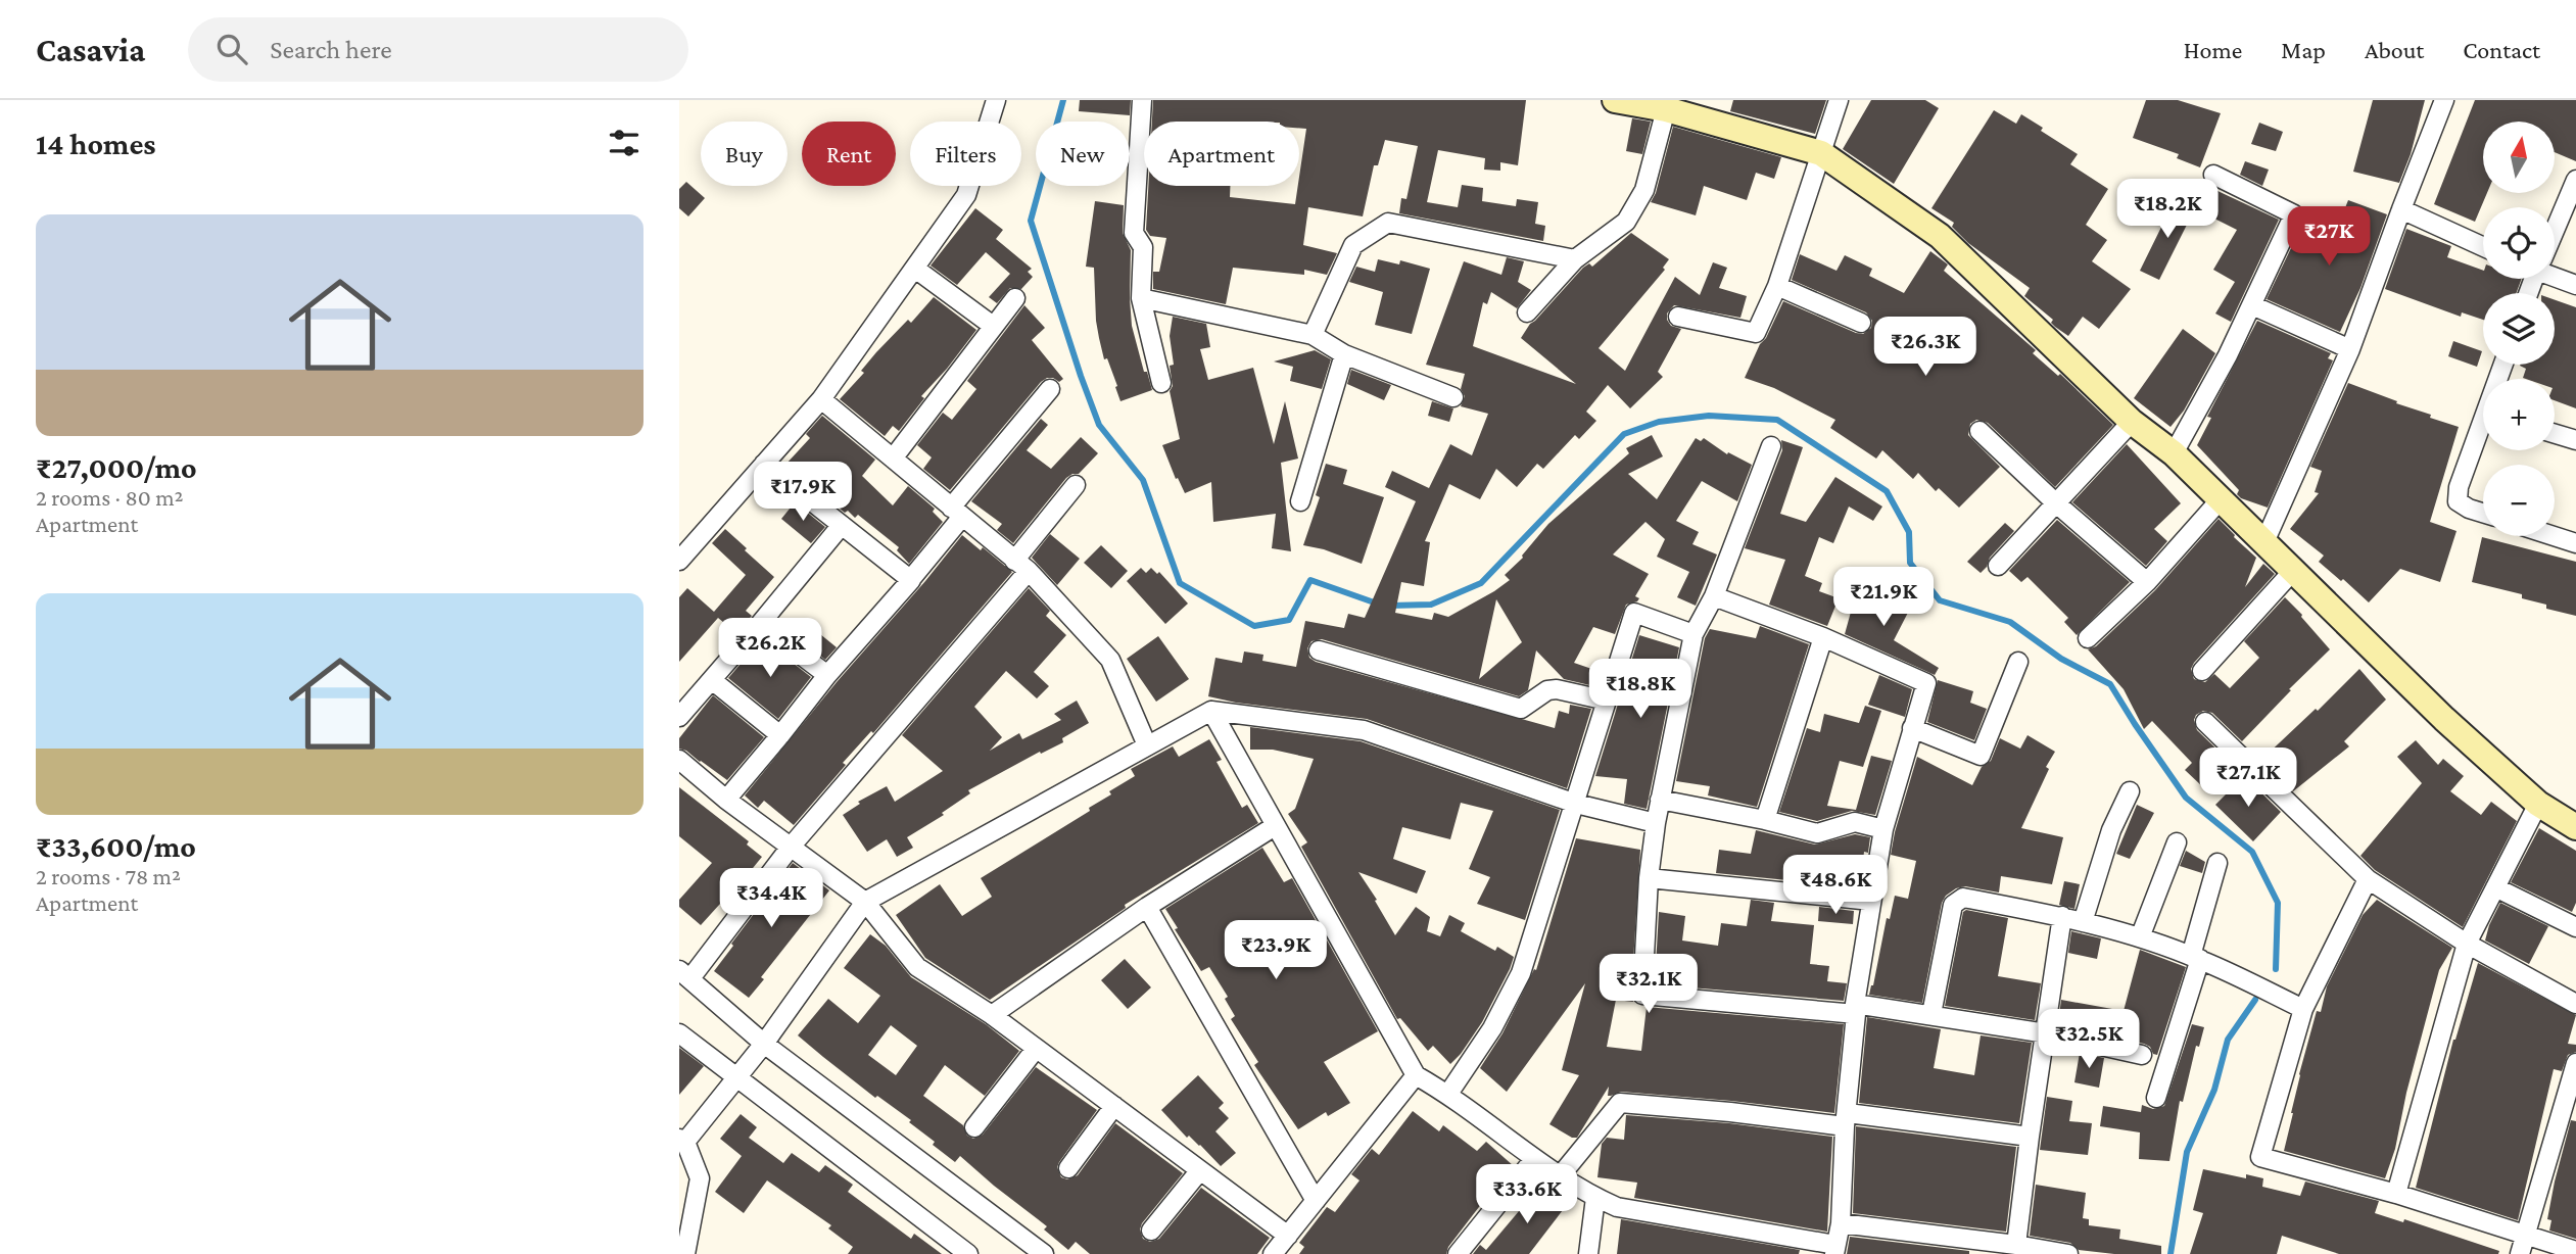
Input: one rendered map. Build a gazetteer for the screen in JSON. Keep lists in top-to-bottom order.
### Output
{
  "north": "top",
  "page": {
    "header": "Casavia",
    "search": "Search here",
    "nav": [
      "Home",
      "Map",
      "About",
      "Contact"
    ],
    "heading": "14 homes",
    "map_buttons": ["+", "−"],
    "chip": [
      "Buy",
      "Rent",
      "Filters",
      "New",
      "Apartment"
    ],
    "price": [
      "₹18.2K",
      "₹27K",
      "₹26.3K",
      "₹17.9K",
      "₹21.9K",
      "₹26.2K",
      "₹18.8K",
      "₹27.1K",
      "₹48.6K",
      "₹34.4K",
      "₹23.9K",
      "₹32.1K",
      "₹32.5K",
      "₹33.6K"
    ],
    "list": [
      {
        "name": "₹27,000/mo",
        "note": "2 rooms · 80 m² · Apartment"
      },
      {
        "name": "₹33,600/mo",
        "note": "2 rooms · 78 m² · Apartment"
      }
    ]
  }
}
